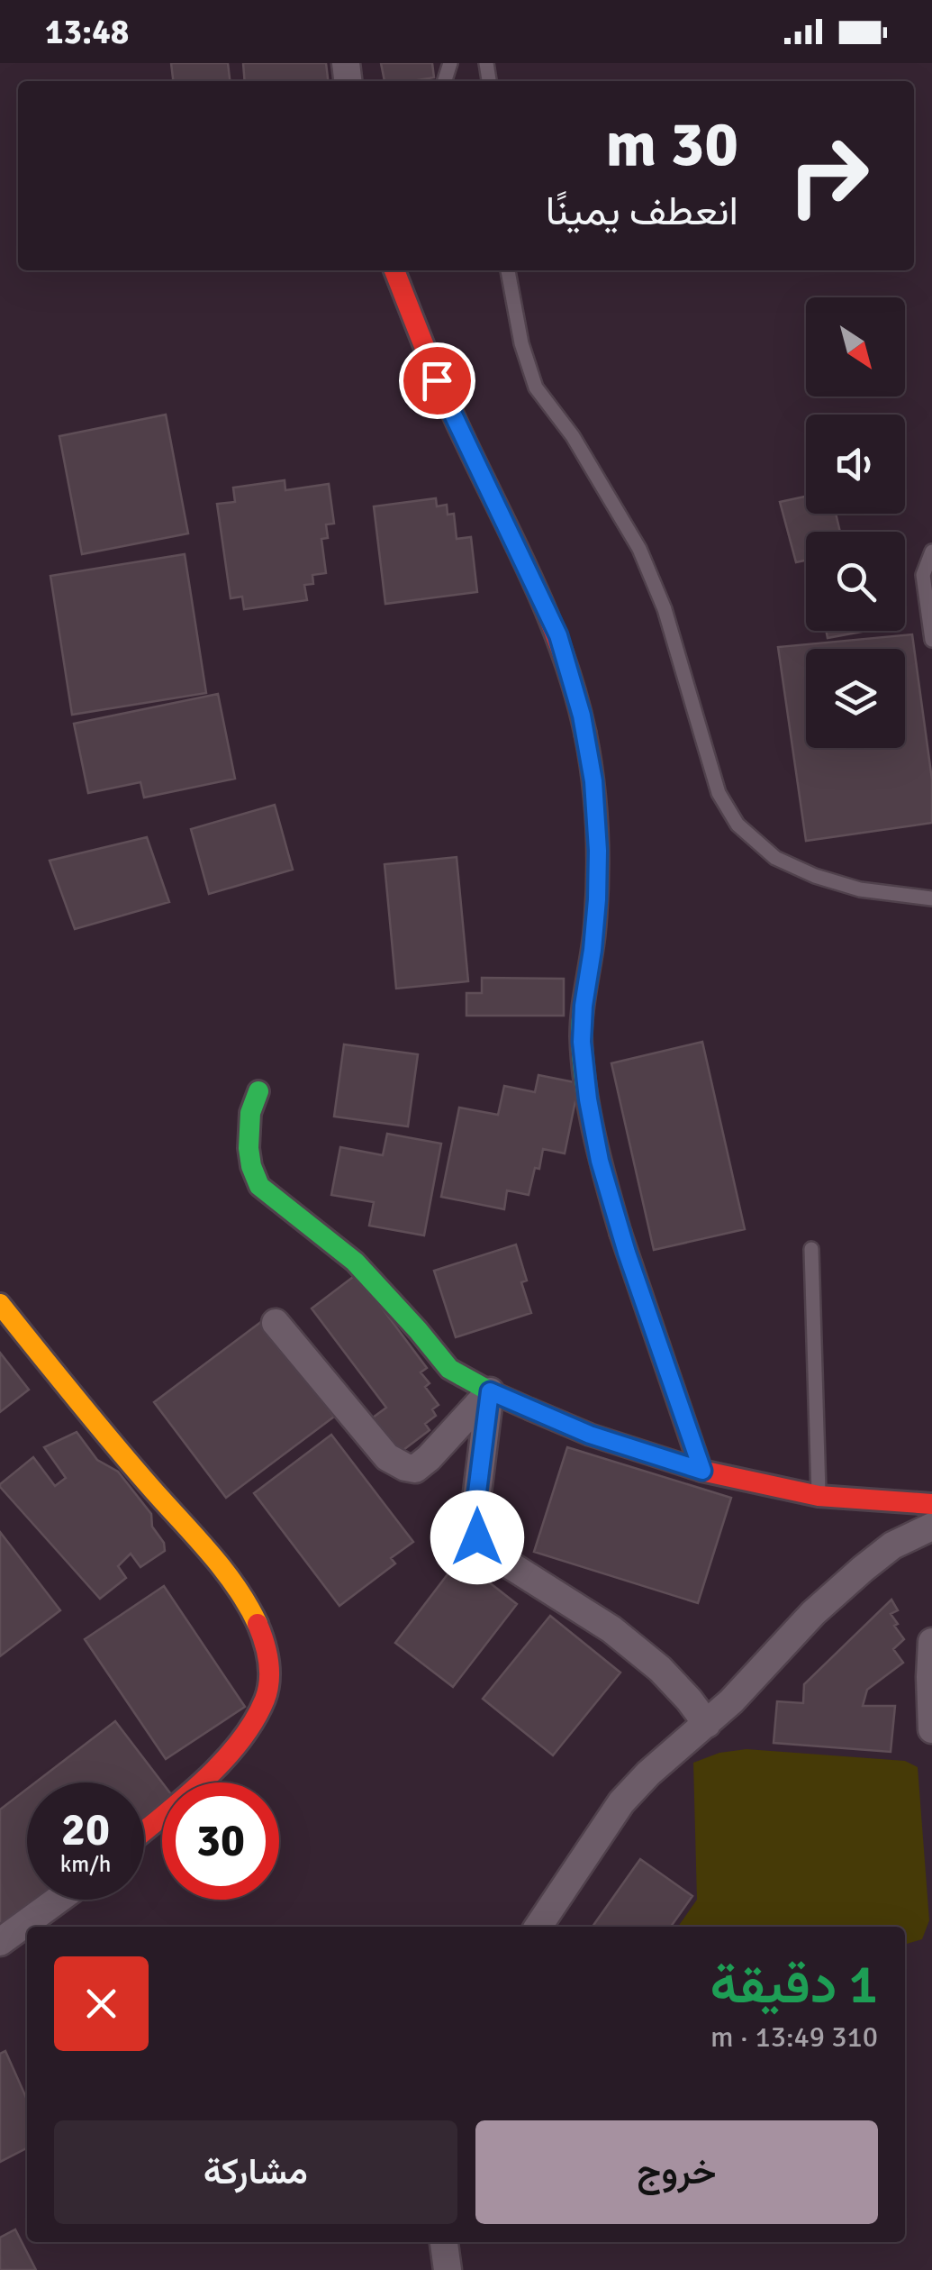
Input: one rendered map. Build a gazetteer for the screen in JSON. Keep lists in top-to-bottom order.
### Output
{
  "north": "bottom right",
  "page": {
    "status": "13:48",
    "turn": ["30 m", "انعطف يمينًا"],
    "speed": "20 km/h",
    "limit": "30",
    "heading": ["1 دقيقة", "310 m · 13:49"],
    "buttons": ["خروج", "مشاركة"]
  }
}
